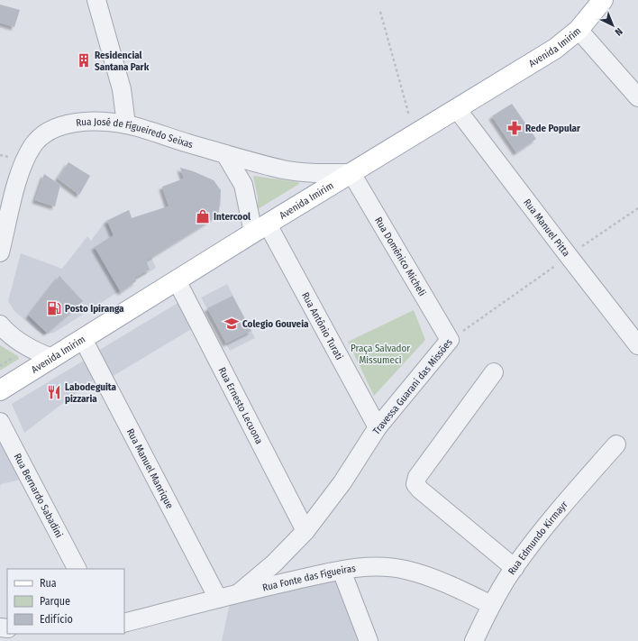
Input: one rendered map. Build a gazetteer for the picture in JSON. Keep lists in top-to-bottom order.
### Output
{
  "streets": {
    "main road": ["Avenida Imirim"],
    "street": [
      "Rua José de Figueiredo Seixas",
      "Rua Manuel Pitta",
      "Rua Domênico Micheli",
      "Rua Antônio Turati",
      "Travessa Guarani das Missões",
      "Rua Ernesto Lecuona",
      "Rua Manuel Manrique",
      "Rua Bernardo Sabadini",
      "Rua Edmundo Kirmayr",
      "Rua Fonte das Figueiras"
    ]
  },
  "crossings": [
    ["Avenida Imirim", "Rua José de Figueiredo Seixas"],
    ["Avenida Imirim", "Rua Manuel Pitta"],
    ["Avenida Imirim", "Rua Domênico Micheli"],
    ["Avenida Imirim", "Rua Antônio Turati"],
    ["Avenida Imirim", "Rua Ernesto Lecuona"],
    ["Avenida Imirim", "Rua Manuel Manrique"],
    ["Rua José de Figueiredo Seixas", "Rua Domênico Micheli"],
    ["Rua José de Figueiredo Seixas", "Rua Antônio Turati"],
    ["Rua Manuel Pitta", "Travessa Guarani das Missões"],
    ["Rua Domênico Micheli", "Travessa Guarani das Missões"],
    ["Rua Antônio Turati", "Travessa Guarani das Missões"],
    ["Travessa Guarani das Missões", "Rua Ernesto Lecuona"],
    ["Travessa Guarani das Missões", "Rua Fonte das Figueiras"],
    ["Rua Manuel Manrique", "Rua Fonte das Figueiras"],
    ["Rua Edmundo Kirmayr", "Rua Fonte das Figueiras"]
  ],
  "parks": ["Praça Salvador Missumeci"],
  "places": {
    "building": ["Residencial Santana Park"],
    "pharmacy": ["Rede Popular"],
    "shop": ["Intercool"],
    "fuel station": ["Posto Ipiranga"],
    "school or university": ["Colegio Gouveia"],
    "restaurant": ["Labodeguita pizzaria"]
  },
  "legend": ["Rua", "Parque", "Edifício"],
  "north": "bottom right"
}
